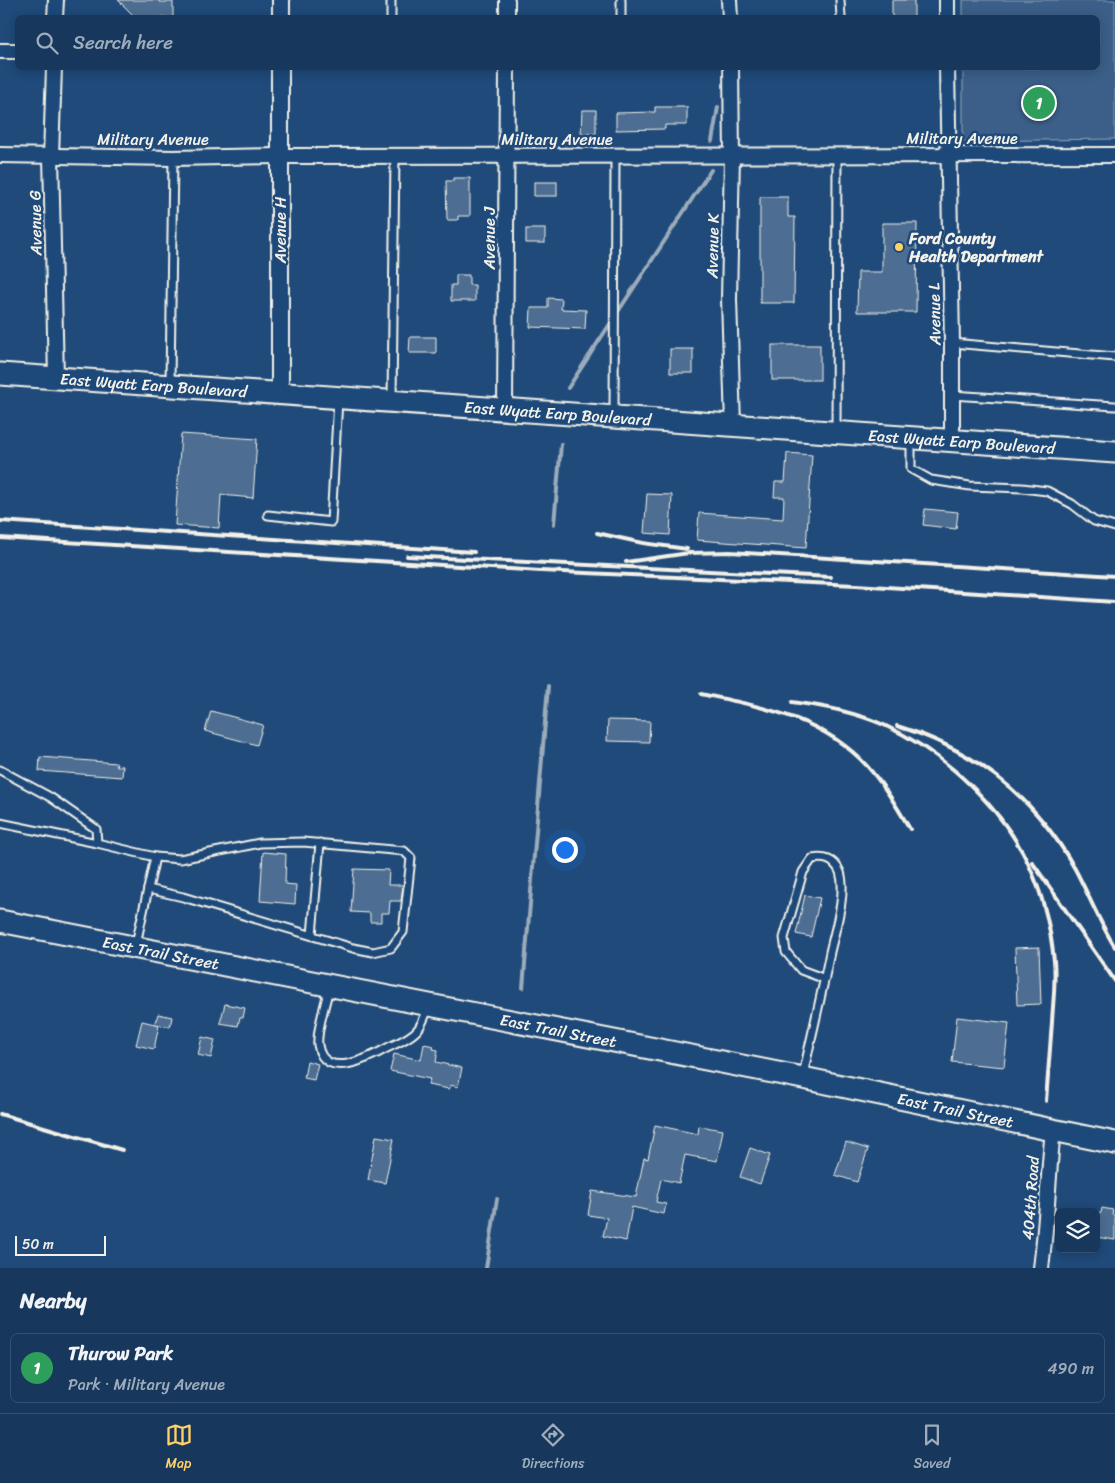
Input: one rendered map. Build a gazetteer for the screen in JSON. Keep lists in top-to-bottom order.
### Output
{
  "streets": {
    "main road": ["East Wyatt Earp Boulevard", "East Trail Street"],
    "street": [
      "Military Avenue",
      "Avenue G",
      "Avenue H",
      "Avenue J",
      "Avenue K",
      "Avenue L",
      "404th Road"
    ]
  },
  "crossings": [
    ["Military Avenue", "Avenue G"],
    ["Military Avenue", "Avenue H"],
    ["Military Avenue", "Avenue J"],
    ["Military Avenue", "Avenue K"],
    ["Military Avenue", "Avenue L"],
    ["Avenue G", "East Wyatt Earp Boulevard"],
    ["Avenue H", "East Wyatt Earp Boulevard"],
    ["Avenue J", "East Wyatt Earp Boulevard"],
    ["Avenue K", "East Wyatt Earp Boulevard"],
    ["Avenue L", "East Wyatt Earp Boulevard"],
    ["East Trail Street", "404th Road"]
  ],
  "places": ["Ford County Health Department"],
  "scale_bar": "50 m",
  "page": {
    "search": "Search here",
    "pins": "1",
    "scale": "50 m",
    "heading": "Nearby",
    "list": [
      {
        "mark": "1",
        "name": "Thurow Park",
        "note": "Park · Military Avenue",
        "value": "490 m"
      }
    ],
    "nav": ["Map", "Directions", "Saved"]
  }
}
